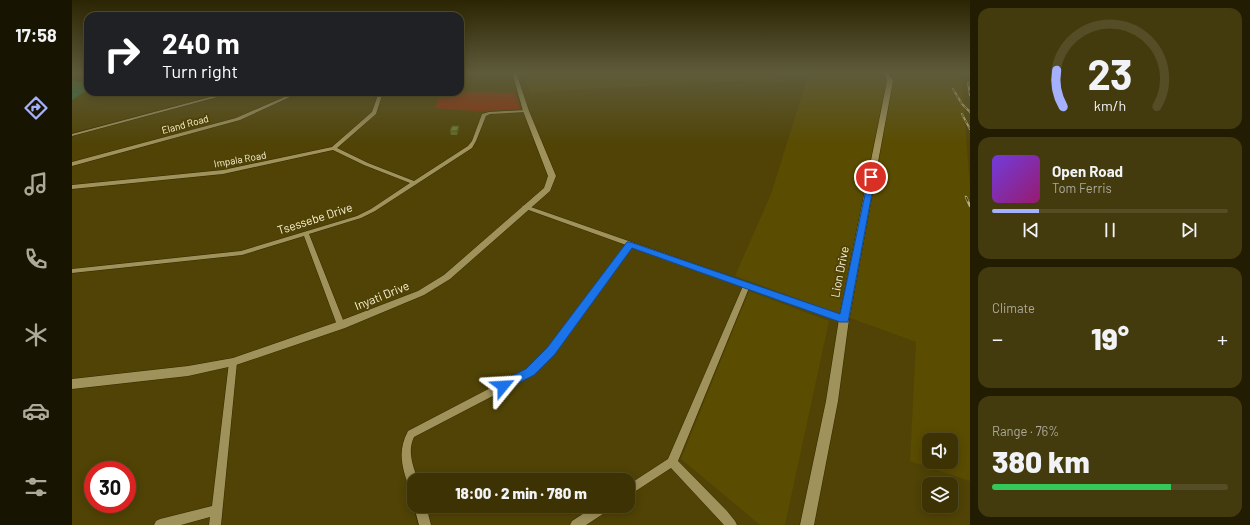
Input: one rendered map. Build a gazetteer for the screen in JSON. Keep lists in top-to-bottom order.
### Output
{
  "streets": {
    "street": [
      "Eland Road",
      "Impala Road",
      "Tsessebe Drive",
      "Lion Drive",
      "Inyati Drive"
    ]
  },
  "crossings": [
    ["Tsessebe Drive", "Inyati Drive"]
  ],
  "page": {
    "tabs": "17:58",
    "turn": ["240 m", "Turn right"],
    "song": ["Open Road", "Tom Ferris"],
    "tile": [
      "Climate",
      ["Range · 76%", "380 km"]
    ],
    "heat": ["−", "19°", "+"],
    "limit": "30",
    "trip": "18:00 · 2 min · 780 m",
    "gauge": ["23", "km/h"]
  }
}
